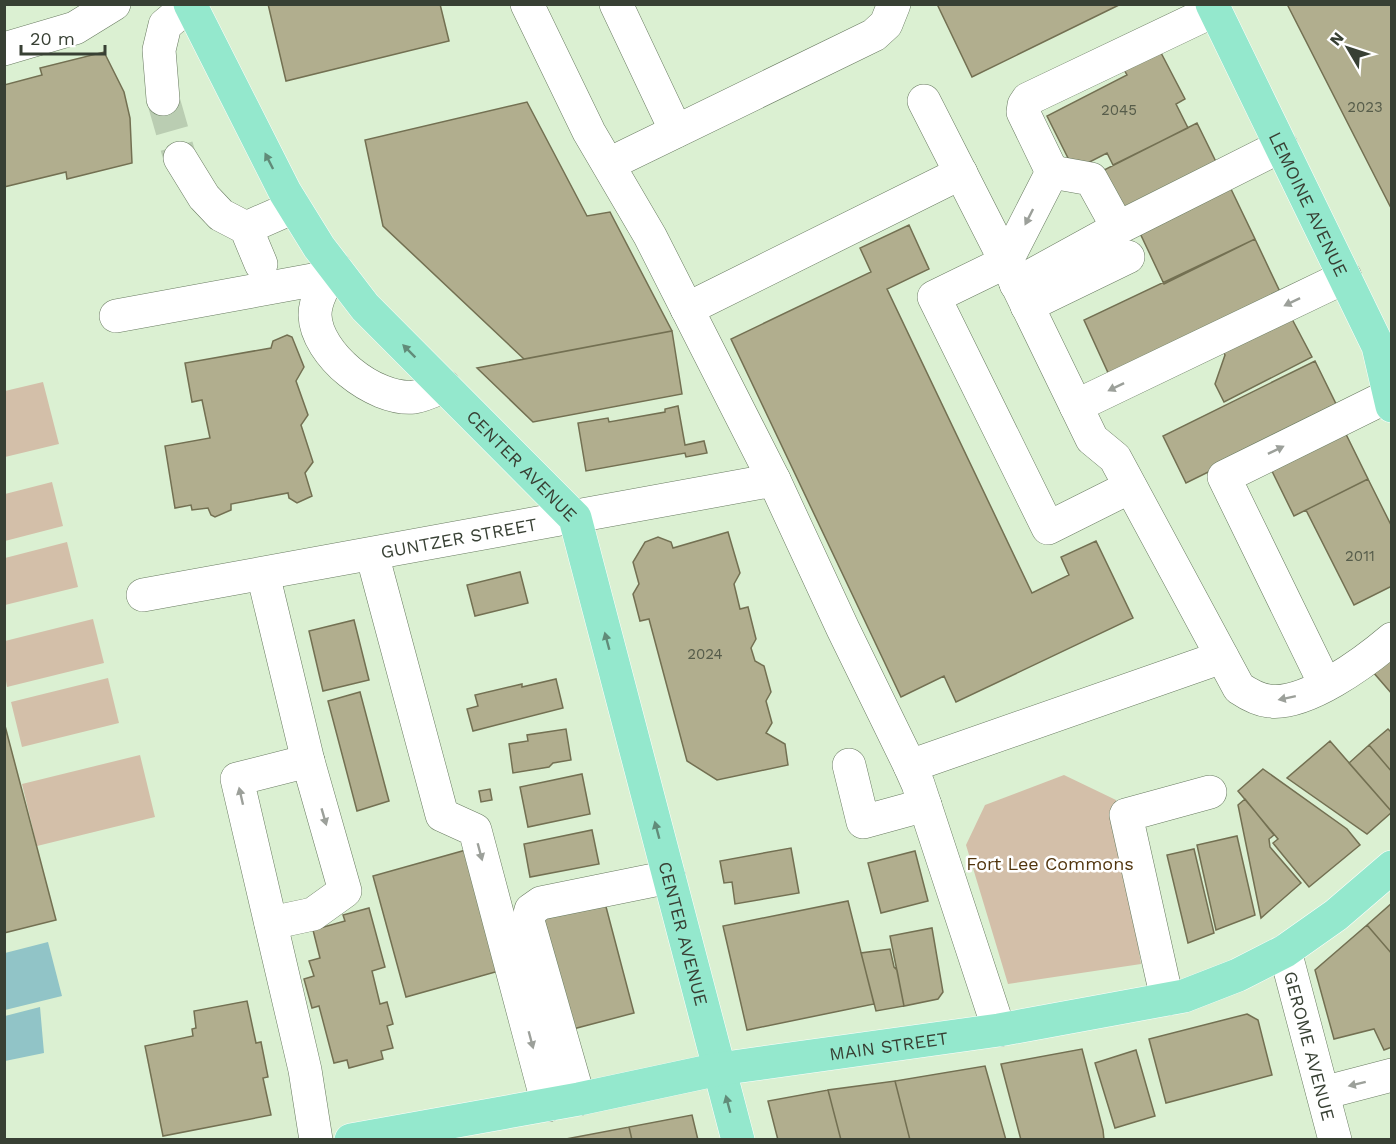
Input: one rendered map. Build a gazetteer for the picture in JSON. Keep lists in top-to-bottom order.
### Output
{
  "streets": {
    "main road": ["LEMOINE AVENUE", "CENTER AVENUE", "MAIN STREET"],
    "street": ["GUNTZER STREET", "GEROME AVENUE"]
  },
  "crossings": [
    ["CENTER AVENUE", "GUNTZER STREET"],
    ["CENTER AVENUE", "MAIN STREET"],
    ["MAIN STREET", "GEROME AVENUE"]
  ],
  "one_way": ["CENTER AVENUE"],
  "parks": ["Fort Lee Commons"],
  "house_numbers": [
    "2023",
    "2045",
    "2011",
    "2024"
  ],
  "scale_bar": "20 m",
  "north": "top left"
}
